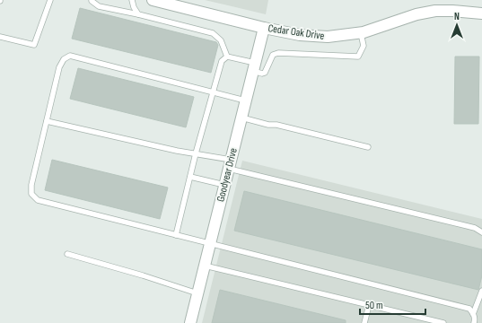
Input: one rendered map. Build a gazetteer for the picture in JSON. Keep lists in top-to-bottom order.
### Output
{
  "streets": {
    "street": ["Cedar Oak Drive", "Goodyear Drive"]
  },
  "crossings": [
    ["Cedar Oak Drive", "Goodyear Drive"]
  ],
  "scale_bar": "50 m",
  "north": "top"
}
